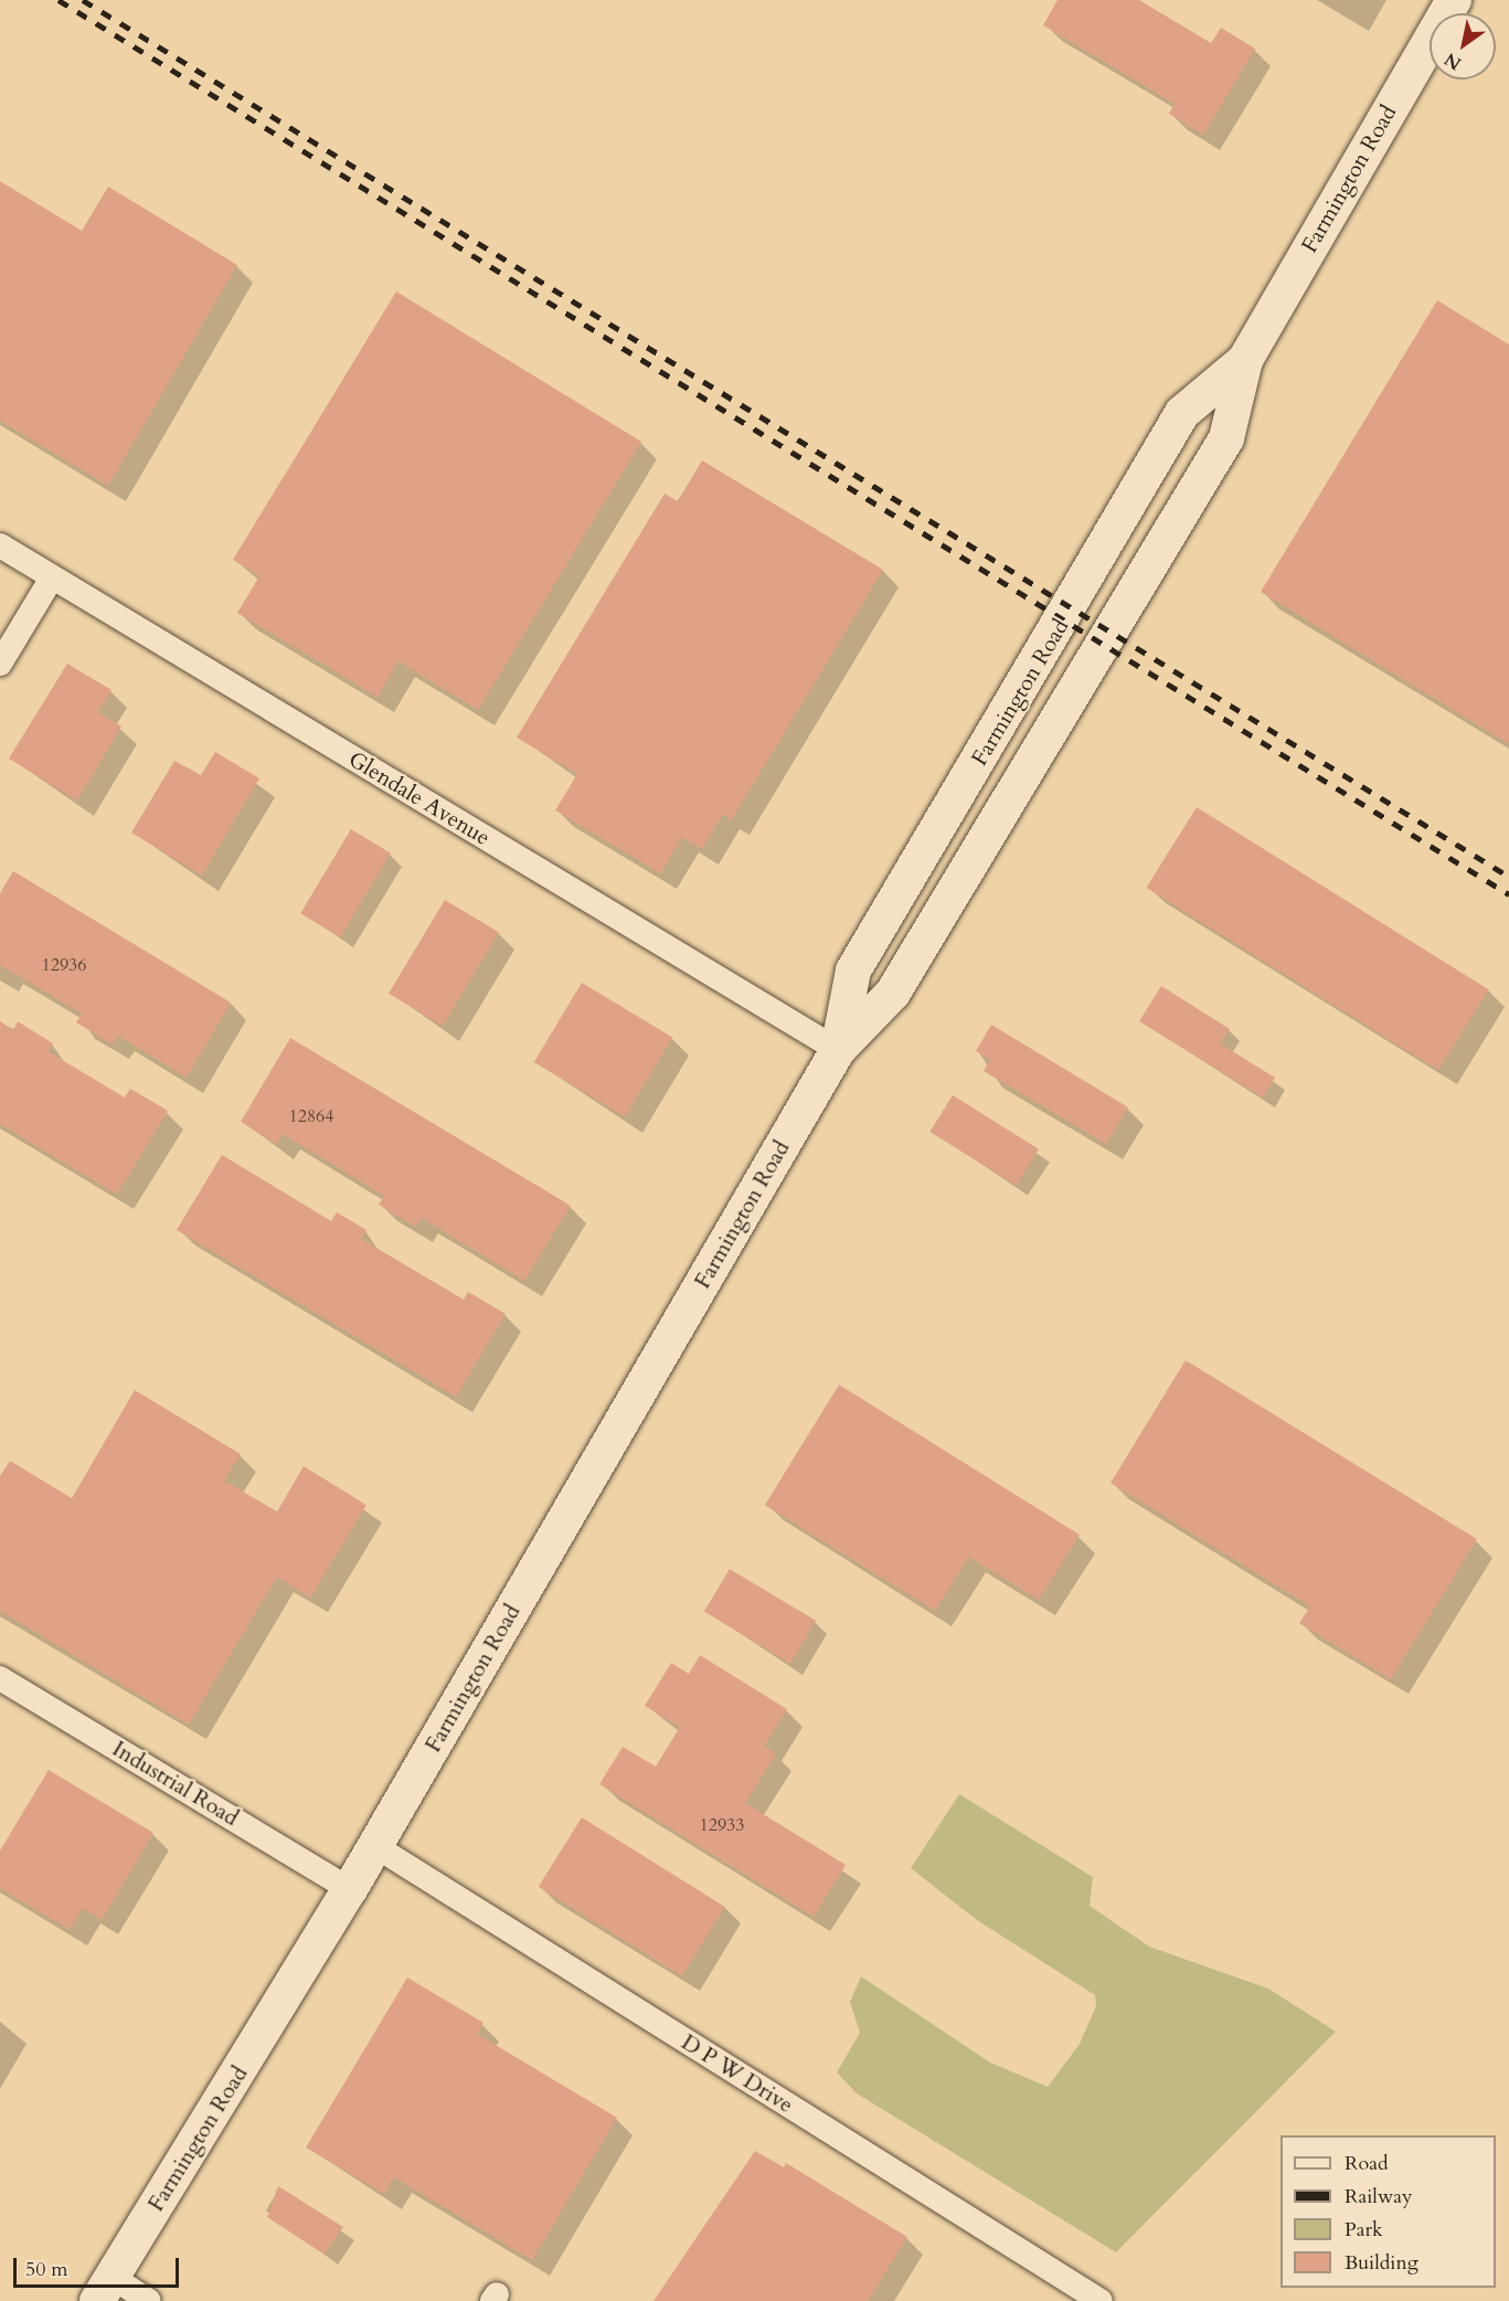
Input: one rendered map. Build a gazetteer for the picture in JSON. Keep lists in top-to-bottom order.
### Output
{
  "streets": {
    "main road": ["Farmington Road"],
    "street": ["Glendale Avenue", "Industrial Road", "D P W Drive"]
  },
  "crossings": [
    ["Farmington Road", "Glendale Avenue"],
    ["Farmington Road", "Industrial Road"],
    ["Farmington Road", "D P W Drive"]
  ],
  "house_numbers": ["12936", "12864", "12933"],
  "legend": [
    "Road",
    "Railway",
    "Park",
    "Building"
  ],
  "scale_bar": "50 m",
  "north": "bottom left"
}
